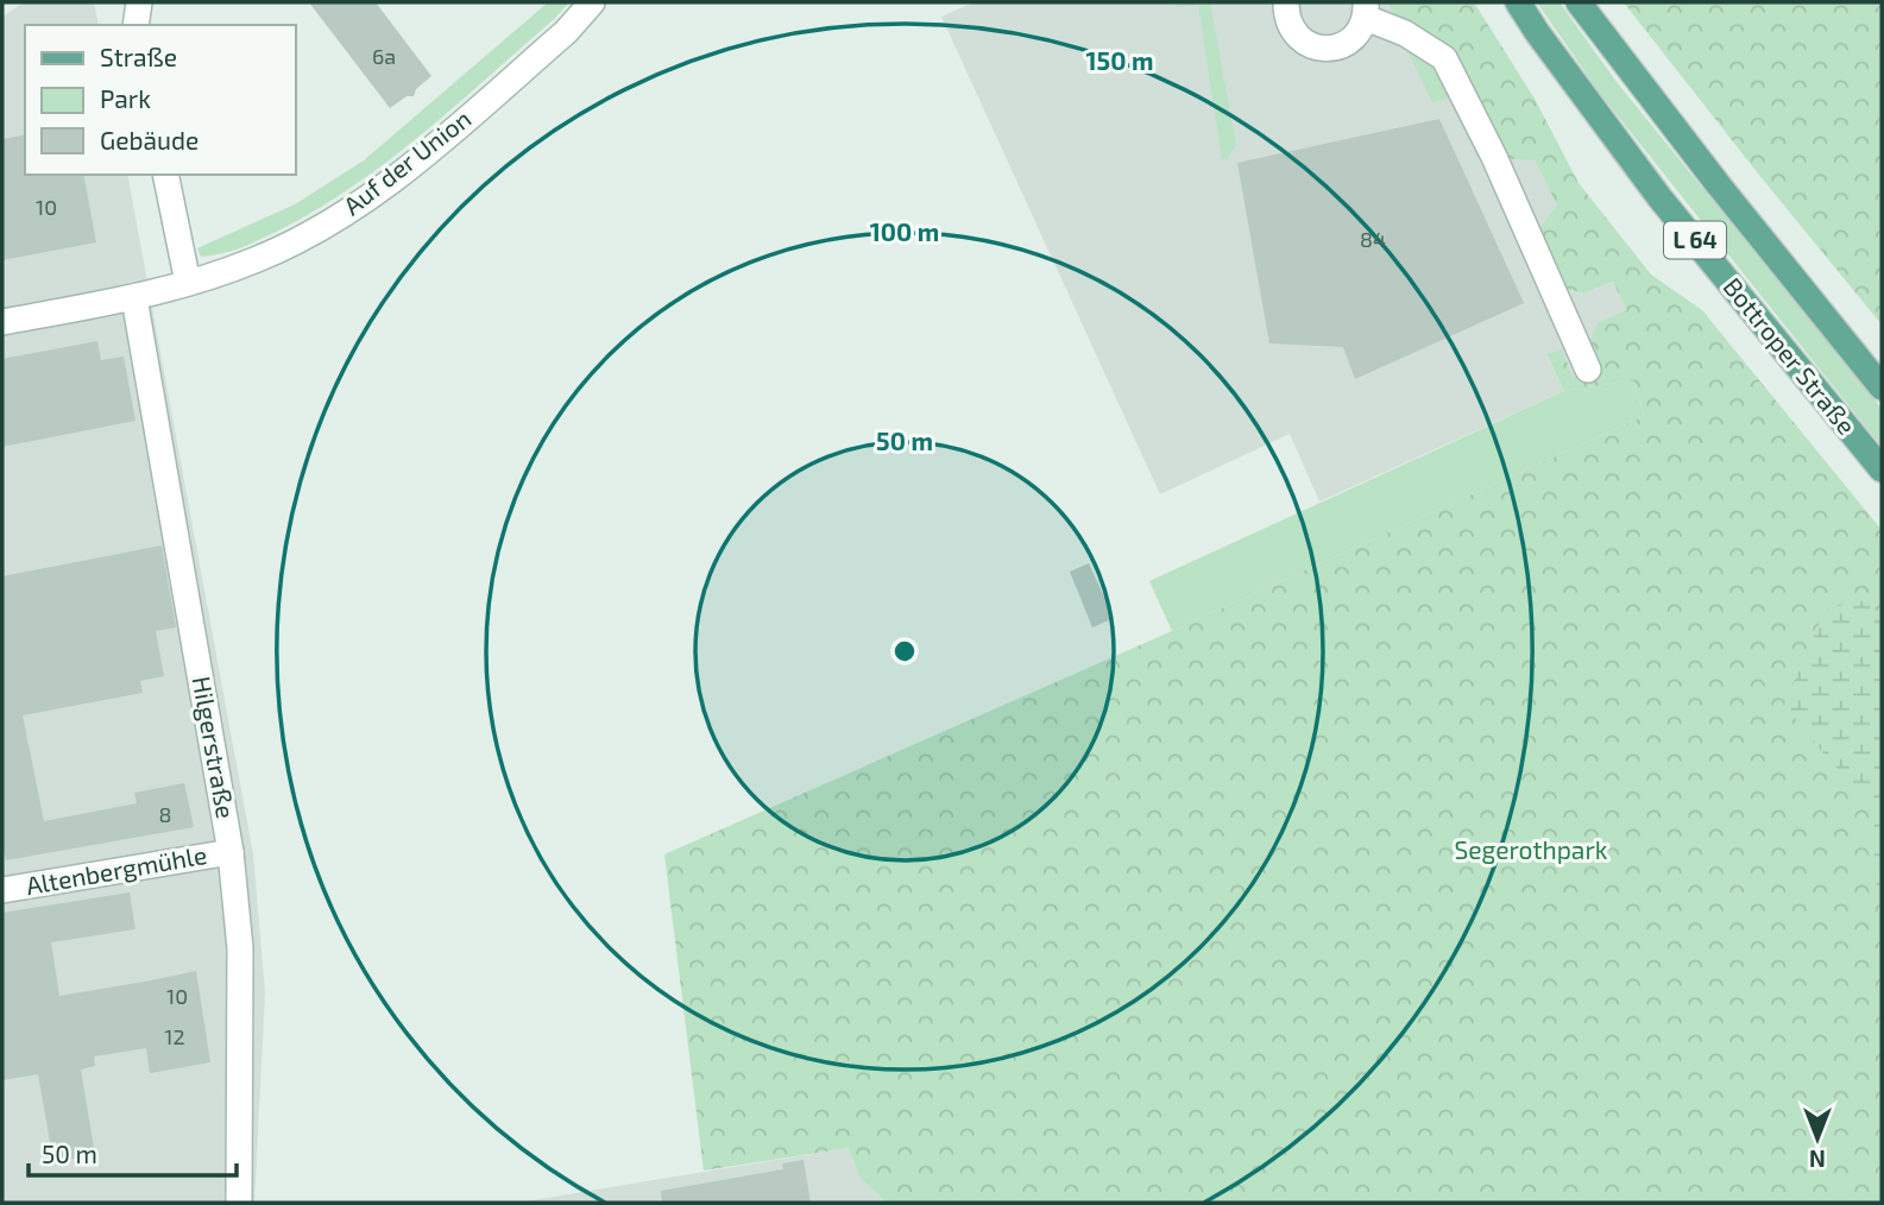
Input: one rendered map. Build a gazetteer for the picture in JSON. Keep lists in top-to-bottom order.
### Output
{
  "streets": {
    "main road": ["L 64", "Bottroper Straße"],
    "street": ["Auf der Union", "Hilgerstraße", "Altenbergmühle"]
  },
  "crossings": [
    ["Auf der Union", "Hilgerstraße"],
    ["Hilgerstraße", "Altenbergmühle"]
  ],
  "parks": ["Segerothpark"],
  "house_numbers": [
    "6a",
    "10",
    "84",
    "8",
    "10",
    "12"
  ],
  "legend": ["Straße", "Park", "Gebäude"],
  "scale_bar": "50 m",
  "north": "bottom",
  "rings": ["150 m", "100 m", "50 m"]
}
